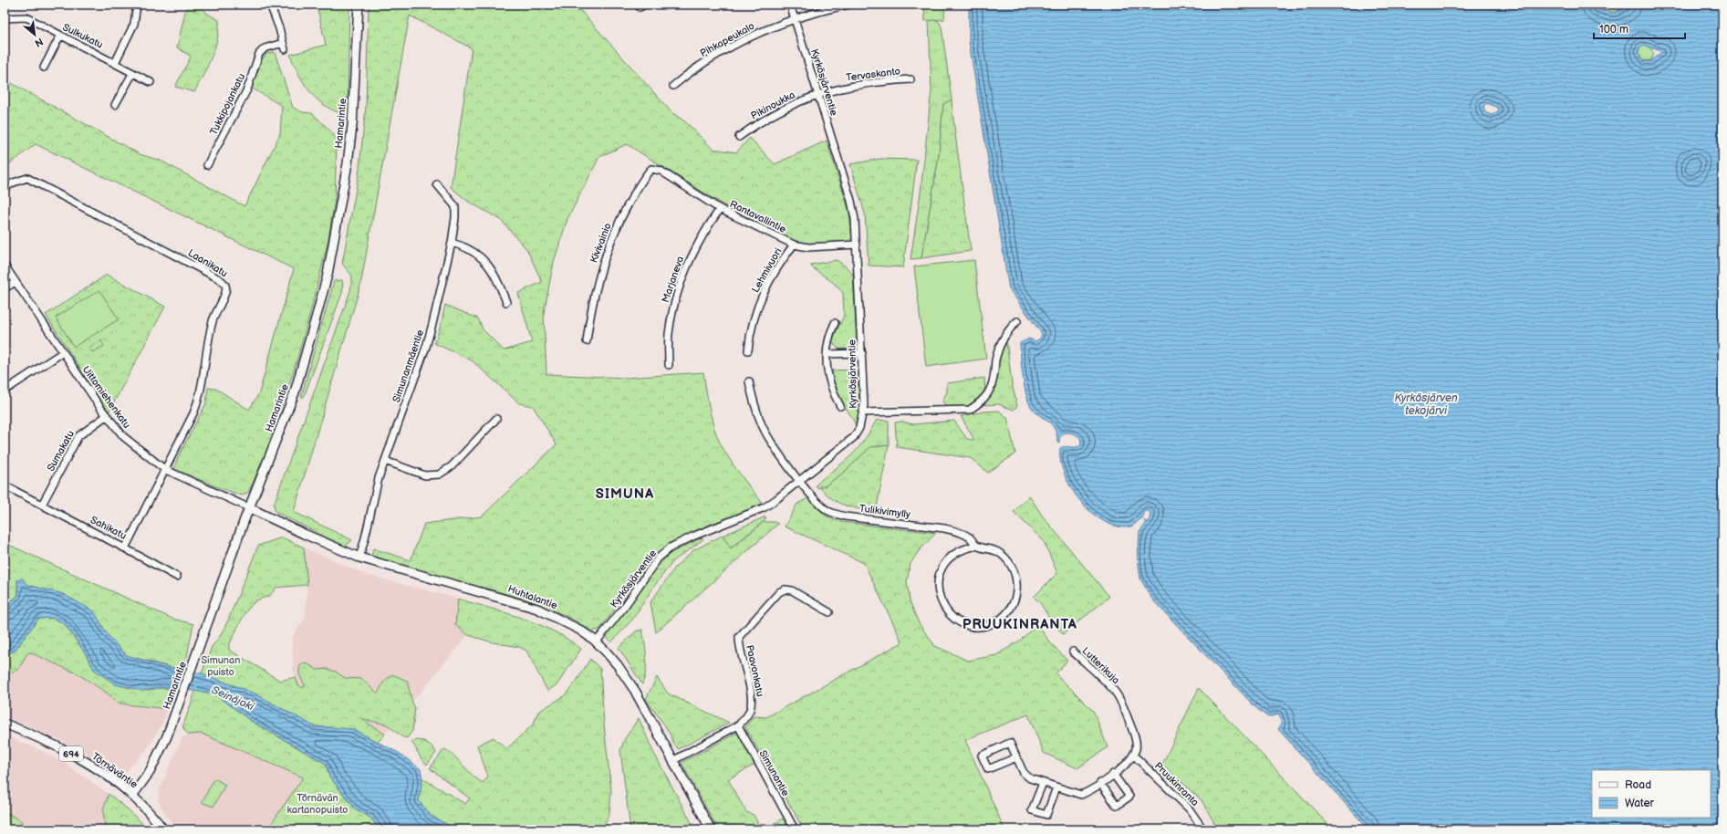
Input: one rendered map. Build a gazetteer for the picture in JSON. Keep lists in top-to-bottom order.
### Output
{
  "streets": {
    "main road": [
      "Hamarintie",
      "Huhtalantie",
      "694",
      "Törnäväntie"
    ],
    "street": [
      "Sulkukatu",
      "Pihkapeukalo",
      "Tervaskanto",
      "Kyrkösjärventie",
      "Tukkipojankatu",
      "Pikinoukka",
      "Rantavallintie",
      "Kivivainio",
      "Laanikatu",
      "Lehmivuori",
      "Marjaneva",
      "Simunanmäentie",
      "Uittomiehenkatu",
      "Sumakatu",
      "Tulikivimylly",
      "Sahikatu",
      "Lutterikuja",
      "Paavonkatu",
      "Simunantie",
      "Pruukinranta"
    ]
  },
  "crossings": [
    ["Pihkapeukalo", "Kyrkösjärventie"],
    ["Tervaskanto", "Kyrkösjärventie"],
    ["Tervaskanto", "Pikinoukka"],
    ["Kyrkösjärventie", "Pikinoukka"],
    ["Kyrkösjärventie", "Rantavallintie"],
    ["Kyrkösjärventie", "Tulikivimylly"],
    ["Kyrkösjärventie", "Huhtalantie"],
    ["Hamarintie", "Uittomiehenkatu"],
    ["Hamarintie", "Huhtalantie"],
    ["Hamarintie", "Törnäväntie"],
    ["Rantavallintie", "Kivivainio"],
    ["Rantavallintie", "Lehmivuori"],
    ["Rantavallintie", "Marjaneva"],
    ["Laanikatu", "Uittomiehenkatu"],
    ["Laanikatu", "Sahikatu"],
    ["Simunanmäentie", "Huhtalantie"],
    ["Uittomiehenkatu", "Sumakatu"],
    ["Uittomiehenkatu", "Sahikatu"],
    ["Uittomiehenkatu", "Huhtalantie"],
    ["Sumakatu", "Sahikatu"],
    ["Huhtalantie", "Paavonkatu"],
    ["Lutterikuja", "Pruukinranta"],
    ["Paavonkatu", "Simunantie"]
  ],
  "districts": ["SIMUNA", "PRUUKINRANTA"],
  "water": ["Kyrkösjärven tekojärvi", "Seinäjoki"],
  "parks": ["Simunan puisto", "Törnävän kartanopuisto"],
  "legend": ["Road", "Water"],
  "scale_bar": "100 m",
  "north": "bottom right"
}
